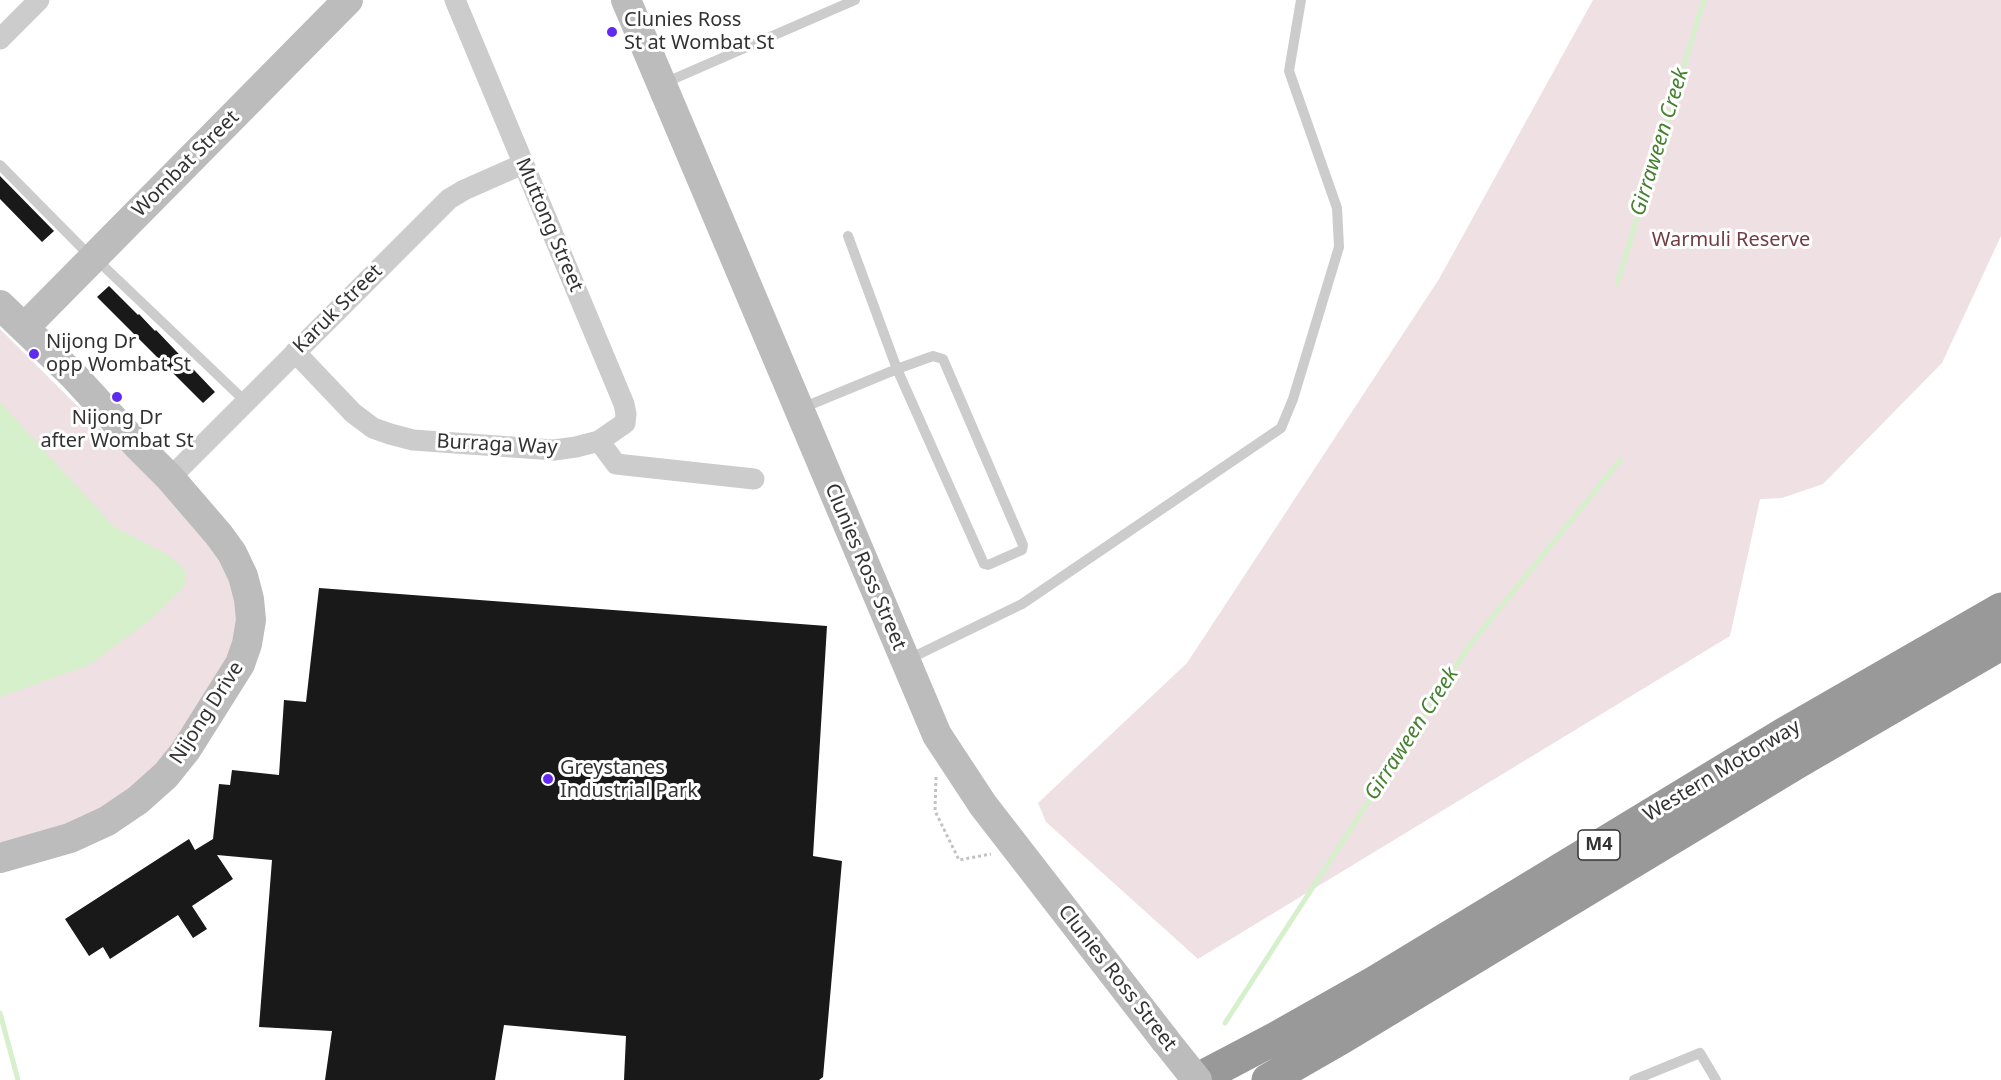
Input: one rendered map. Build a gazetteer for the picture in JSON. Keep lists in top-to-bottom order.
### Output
{
  "streets": {
    "highway": ["Western Motorway", "M4"],
    "street": [
      "Wombat Street",
      "Muttong Street",
      "Karuk Street",
      "Burraga Way",
      "Clunies Ross Street",
      "Nijong Drive"
    ]
  },
  "crossings": [
    ["Wombat Street", "Nijong Drive"],
    ["Muttong Street", "Karuk Street"],
    ["Muttong Street", "Burraga Way"],
    ["Karuk Street", "Burraga Way"],
    ["Karuk Street", "Nijong Drive"],
    ["Clunies Ross Street", "Western Motorway"]
  ],
  "water": ["Girraween Creek"],
  "parks": ["Warmuli Reserve"],
  "places": [
    "Clunies Ross St at Wombat St",
    "Nijong Dr opp Wombat St",
    "Nijong Dr after Wombat St",
    "Greystanes Industrial Park"
  ]
}
